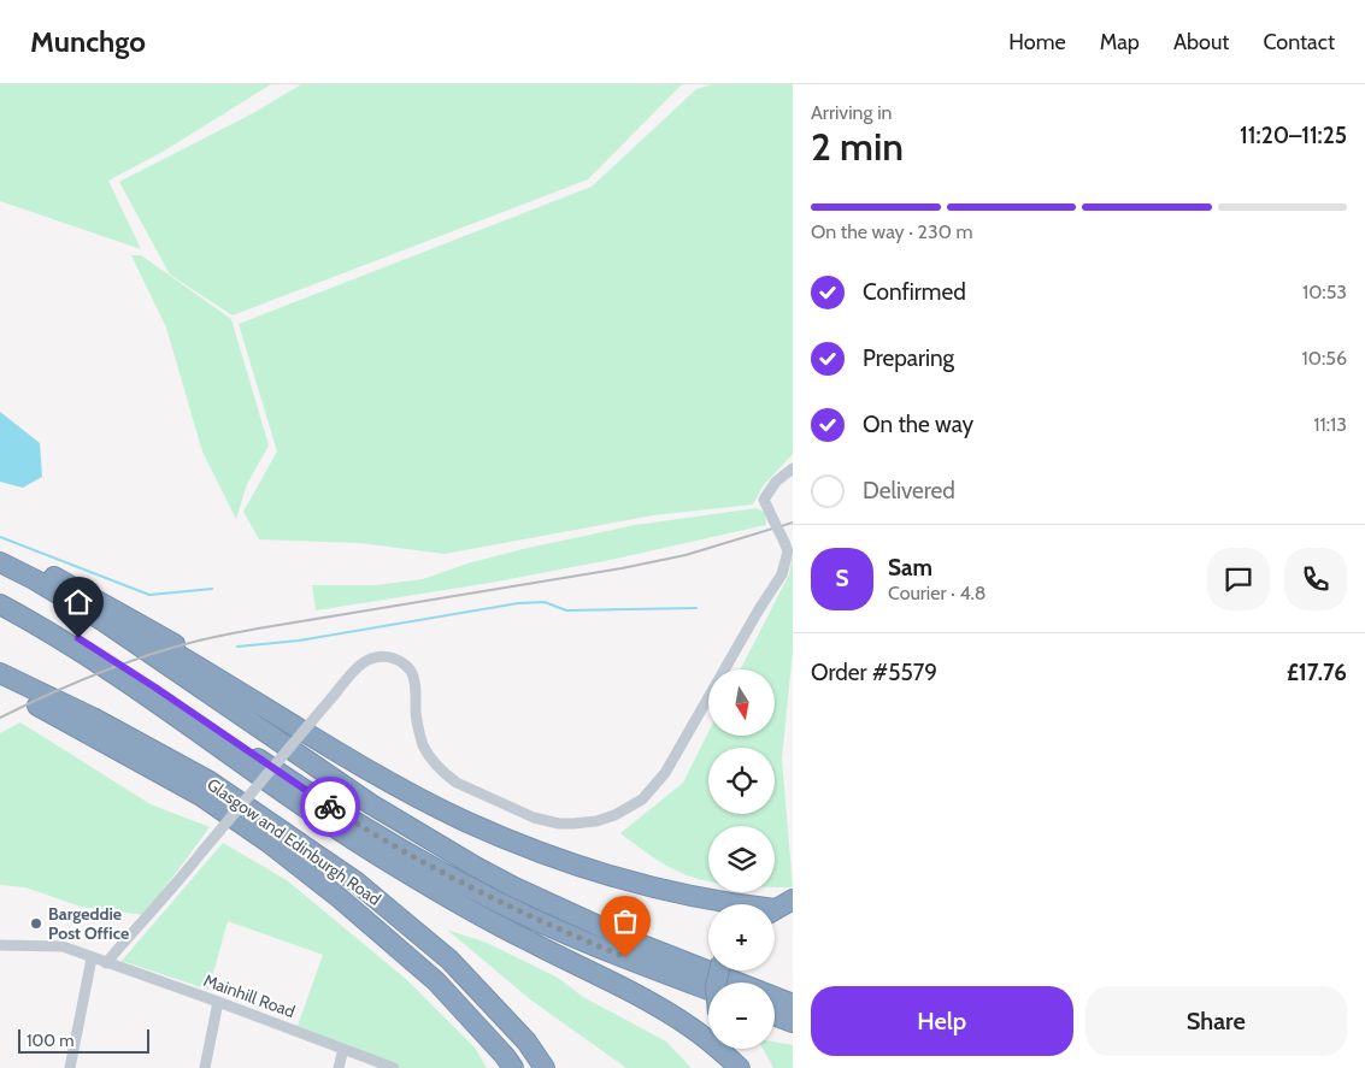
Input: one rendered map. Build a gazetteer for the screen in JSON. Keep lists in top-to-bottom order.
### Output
{
  "streets": {
    "highway": ["Glasgow and Edinburgh Road"],
    "street": ["Mainhill Road"]
  },
  "places": ["Bargeddie Post Office"],
  "scale_bar": "100 m",
  "north": "bottom",
  "page": {
    "header": "Munchgo",
    "nav": [
      "Home",
      "Map",
      "About",
      "Contact"
    ],
    "heading": ["2 min", "Arriving in", "11:20–11:25"],
    "panel": [
      "Sam",
      "Courier · 4.8",
      "Order #5579",
      "£17.76"
    ],
    "bar": "On the way · 230 m",
    "list": [
      ["Confirmed", "10:53"],
      ["Preparing", "10:56"],
      ["On the way", "11:13"],
      "Delivered"
    ],
    "round": "S",
    "map_buttons": ["+", "−"],
    "buttons": ["Help", "Share"],
    "scale": "100 m"
  }
}
